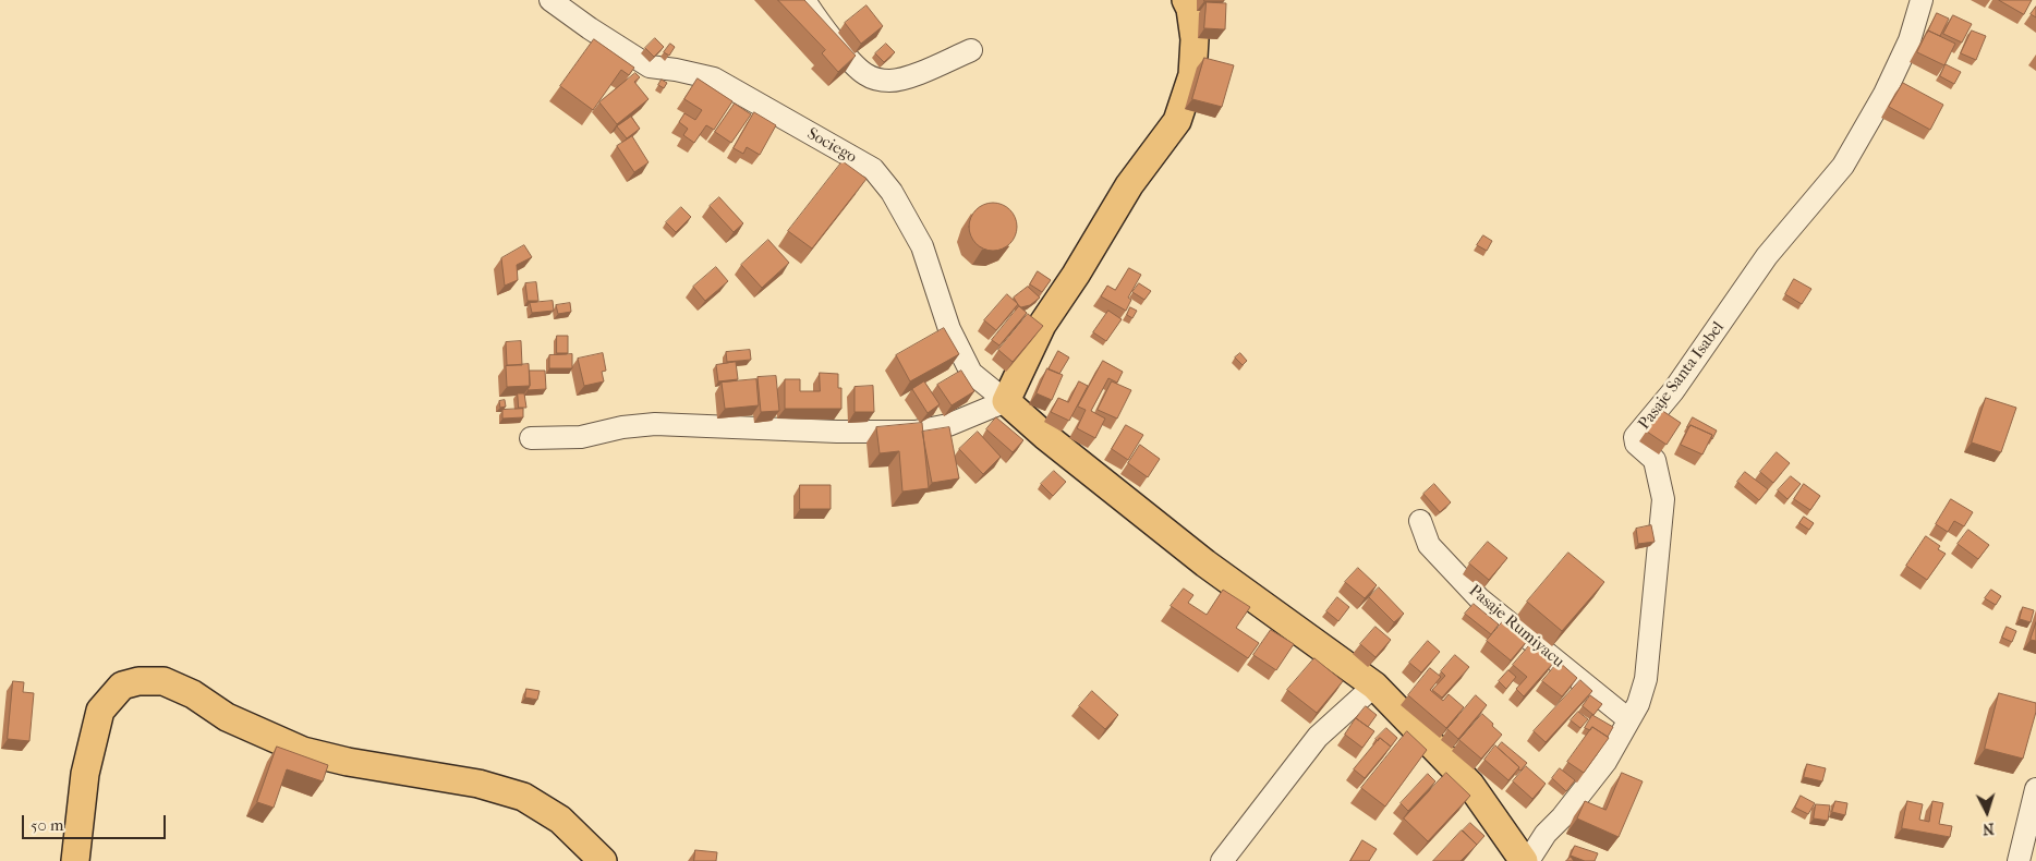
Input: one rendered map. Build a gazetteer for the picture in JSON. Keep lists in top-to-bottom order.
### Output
{
  "streets": {
    "street": ["Sociego", "Pasaje Santa Isabel", "Pasaje Rumiyacu"]
  },
  "crossings": [
    ["Pasaje Santa Isabel", "Pasaje Rumiyacu"]
  ],
  "scale_bar": "50 m",
  "north": "bottom"
}
